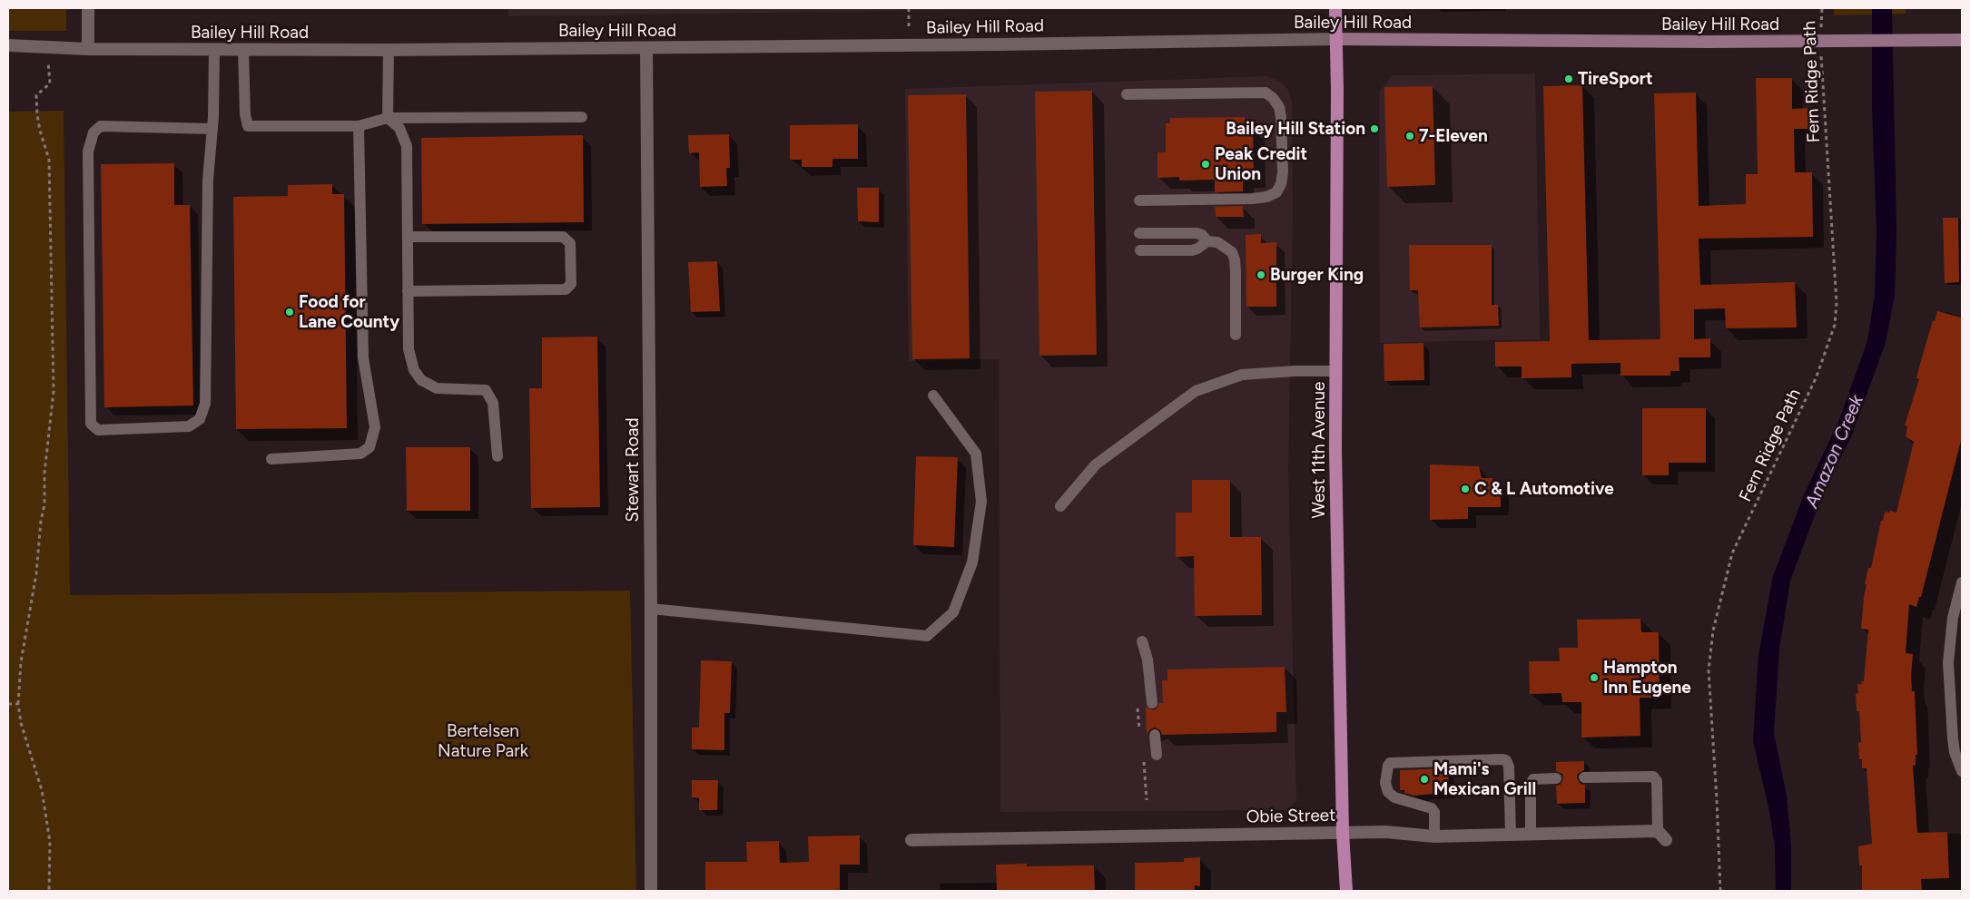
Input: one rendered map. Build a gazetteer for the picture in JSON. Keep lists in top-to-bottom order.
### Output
{
  "streets": {
    "main road": ["Bailey Hill Road", "West 11th Avenue"],
    "street": ["Stewart Road", "Obie Street"],
    "path": ["Fern Ridge Path"]
  },
  "crossings": [
    ["Bailey Hill Road", "Fern Ridge Path"],
    ["Bailey Hill Road", "West 11th Avenue"],
    ["Bailey Hill Road", "Stewart Road"],
    ["West 11th Avenue", "Obie Street"]
  ],
  "water": ["Amazon Creek"],
  "parks": ["Bertelsen Nature Park"],
  "places": [
    "TireSport",
    "Bailey Hill Station",
    "7-Eleven",
    "Peak Credit Union",
    "Burger King",
    "Food for Lane County",
    "C & L Automotive",
    "Hampton Inn Eugene",
    "Mami's Mexican Grill"
  ]
}
